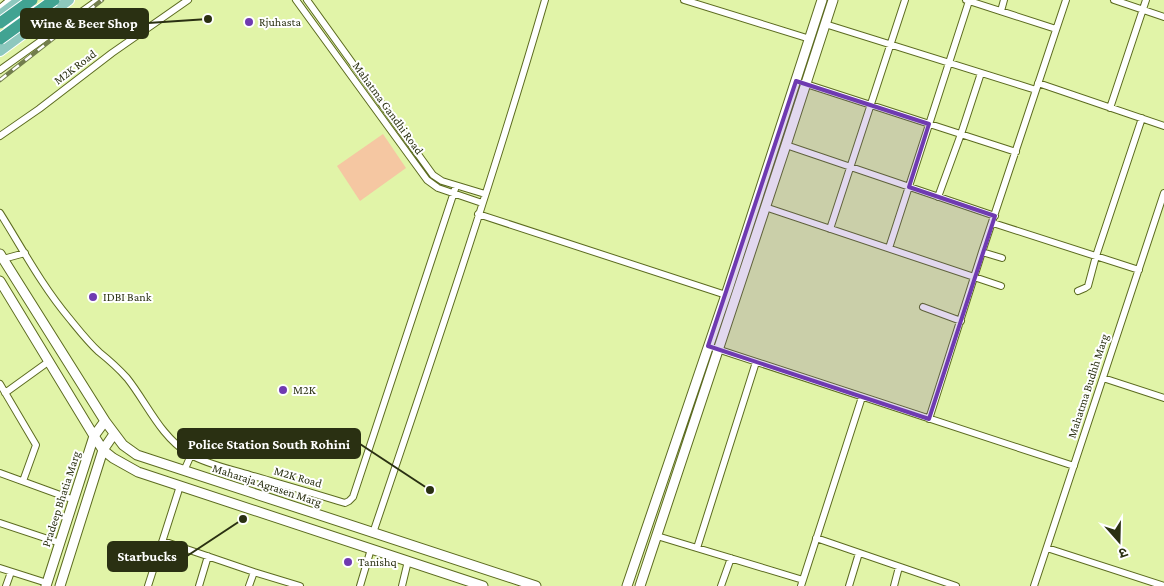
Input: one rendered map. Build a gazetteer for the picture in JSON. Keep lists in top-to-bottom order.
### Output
{
  "streets": {
    "street": [
      "M2K Road",
      "Mahatma Gandhi Road",
      "Mahatma Budhh Marg",
      "Maharaja Agrasen Marg",
      "Pradeep Bhatia Marg"
    ]
  },
  "crossings": [
    ["M2K Road", "Mahatma Gandhi Road"],
    ["Maharaja Agrasen Marg", "Pradeep Bhatia Marg"]
  ],
  "places": [
    "Wine & Beer Shop",
    "Rjuhasta",
    "IDBI Bank",
    "M2K",
    "Police Station South Rohini",
    "Starbucks",
    "Tanishq"
  ],
  "north": "bottom"
}
